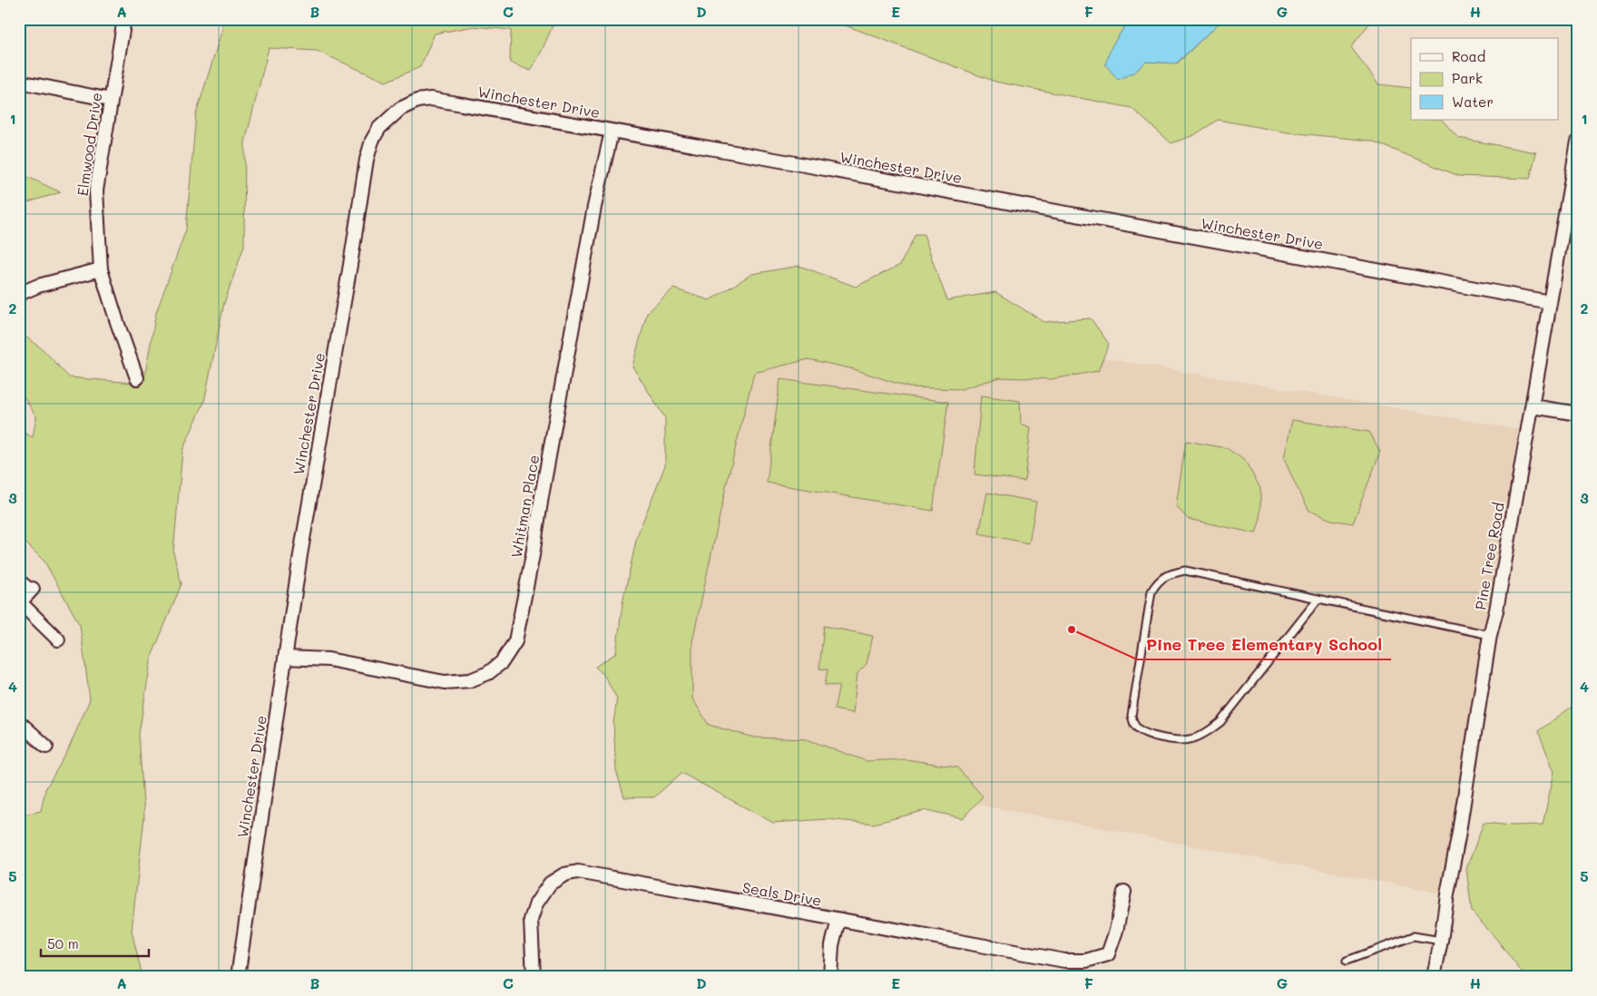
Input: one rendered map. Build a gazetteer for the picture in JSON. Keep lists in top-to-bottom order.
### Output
{
  "streets": {
    "street": [
      "Winchester Drive",
      "Elmwood Drive",
      "Whitman Place",
      "Pine Tree Road",
      "Seals Drive"
    ]
  },
  "crossings": [
    ["Winchester Drive", "Whitman Place"],
    ["Winchester Drive", "Pine Tree Road"]
  ],
  "places": ["Pine Tree Elementary School"],
  "legend": ["Road", "Park", "Water"],
  "scale_bar": "50 m",
  "grid": {
    "columns": [
      "A",
      "B",
      "C",
      "D",
      "E",
      "F",
      "G",
      "H"
    ],
    "rows": [
      "1",
      "2",
      "3",
      "4",
      "5"
    ]
  }
}
